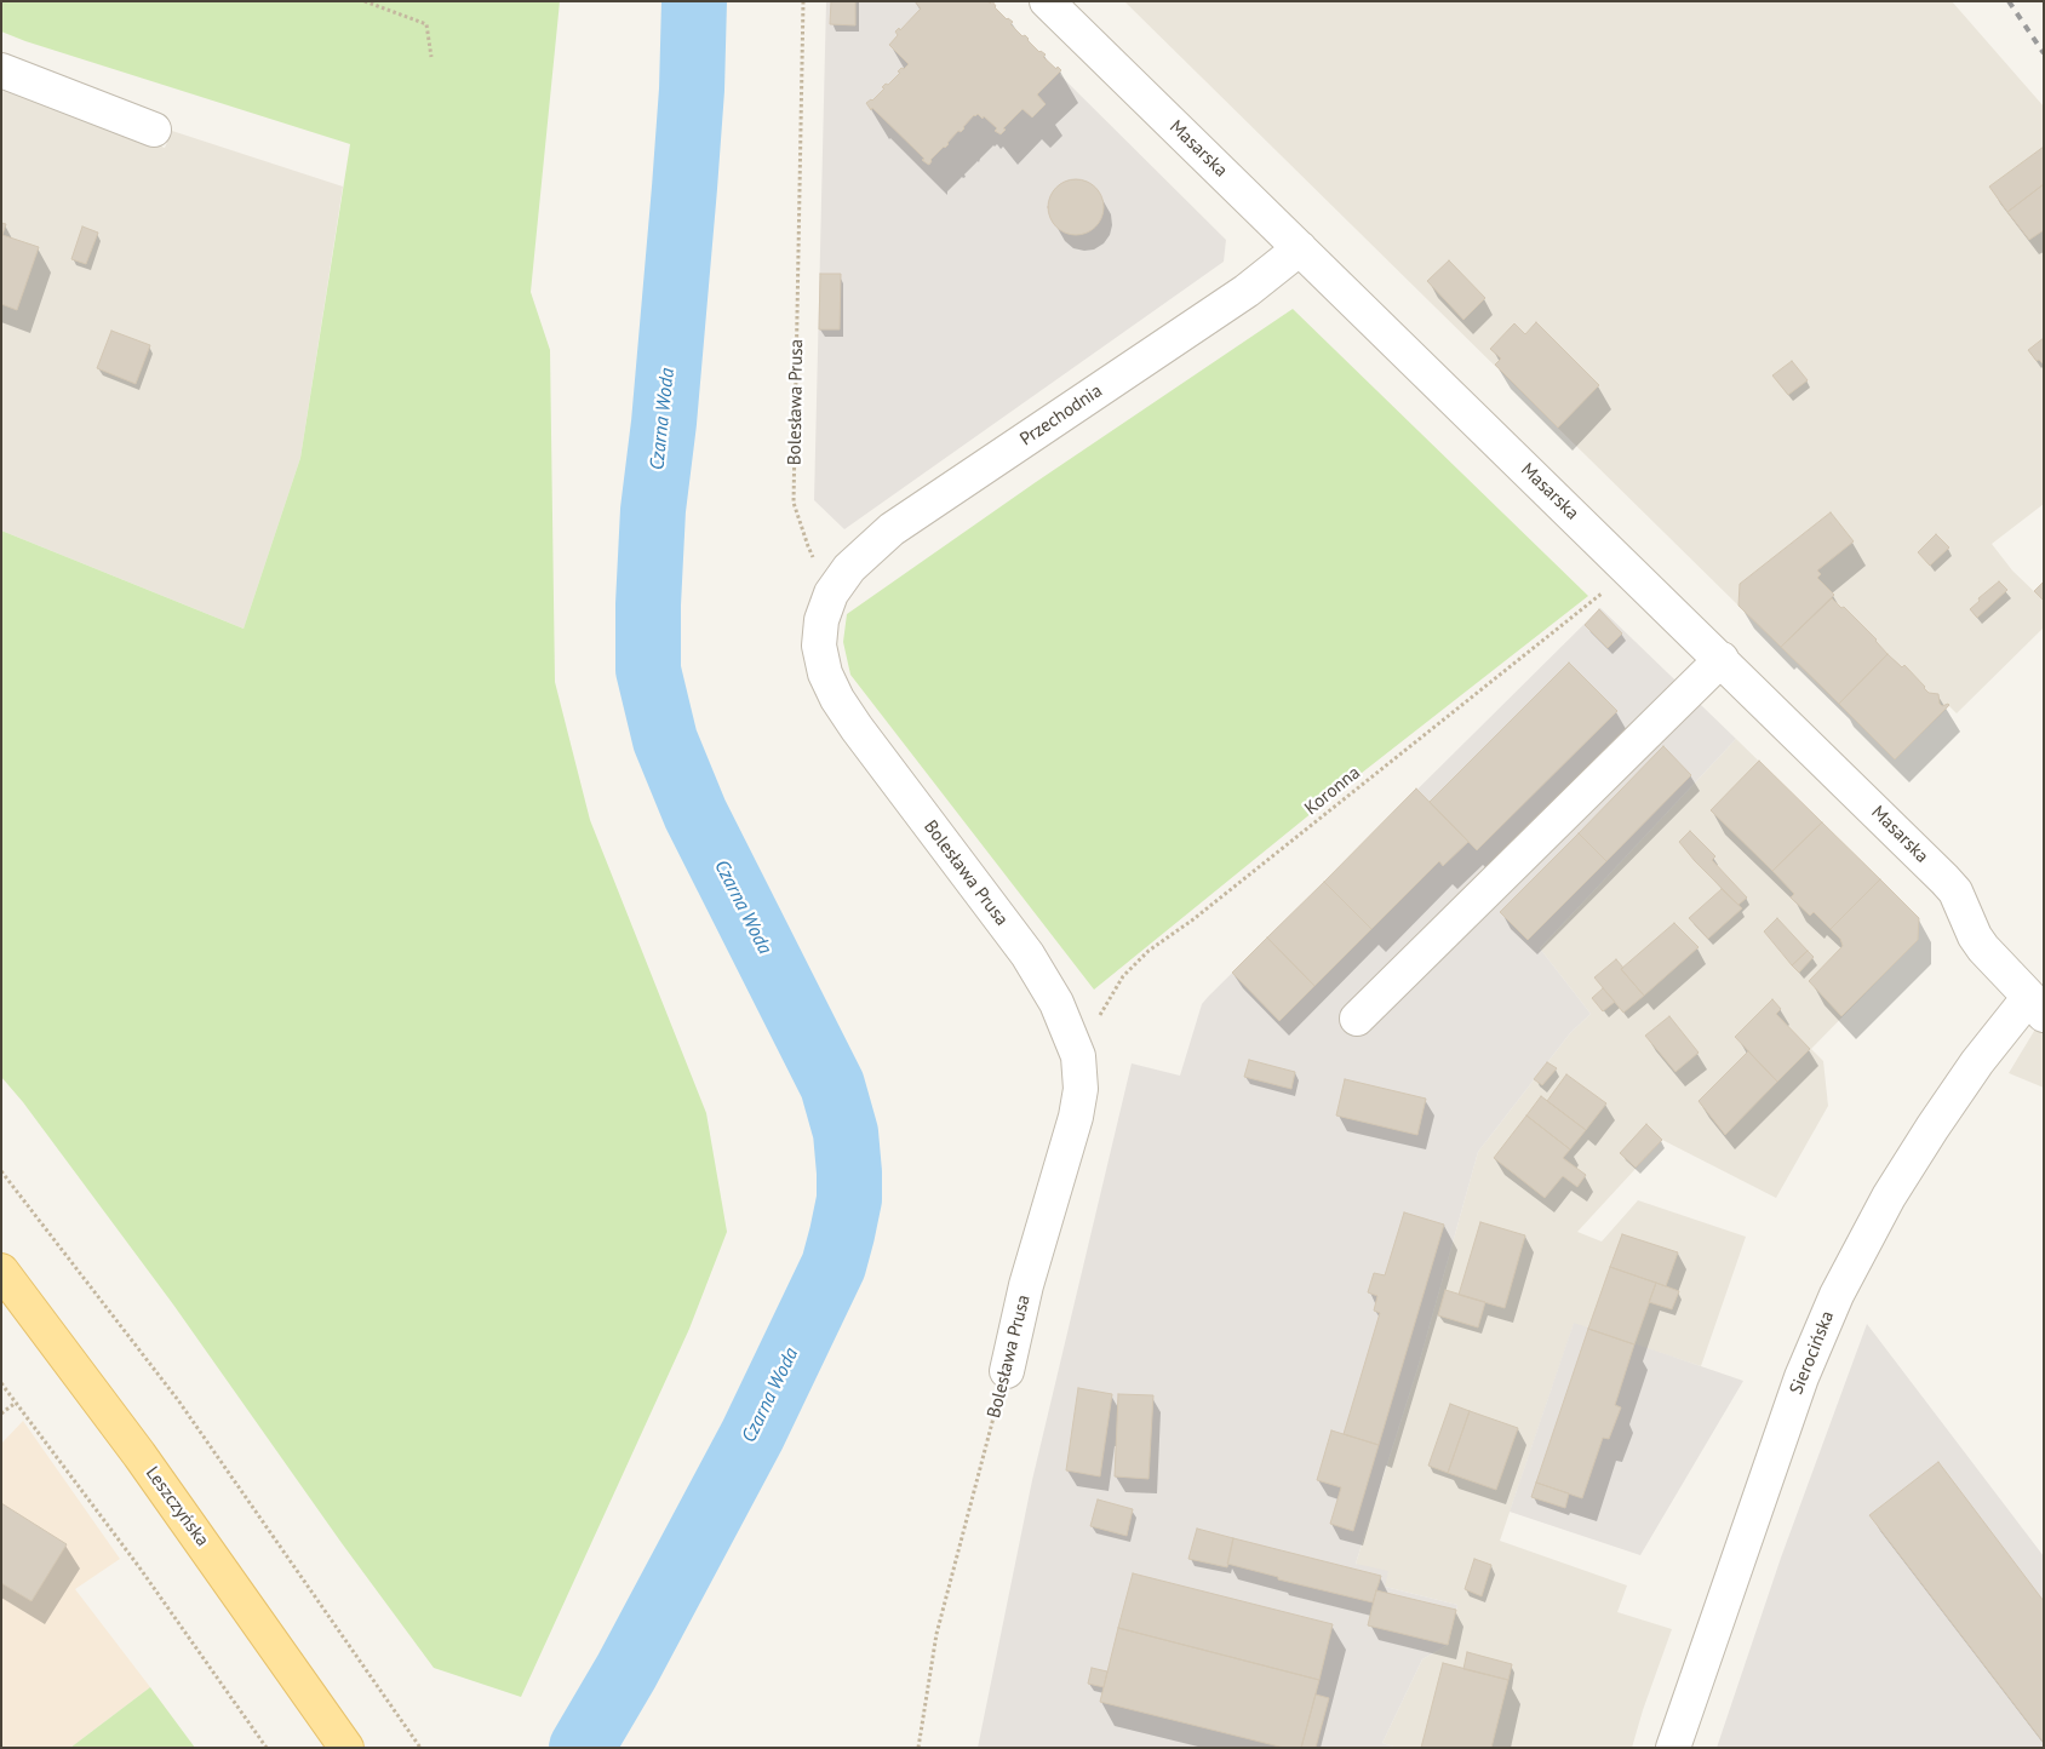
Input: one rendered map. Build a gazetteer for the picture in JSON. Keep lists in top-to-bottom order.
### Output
{
  "streets": {
    "main road": ["Leszczyńska"],
    "street": [
      "Masarska",
      "Bolesława Prusa",
      "Przechodnia",
      "Sierocińska"
    ],
    "path": ["Koronna"]
  },
  "crossings": [
    ["Masarska", "Przechodnia"],
    ["Masarska", "Koronna"],
    ["Masarska", "Sierocińska"],
    ["Bolesława Prusa", "Przechodnia"],
    ["Bolesława Prusa", "Koronna"]
  ],
  "water": ["Czarna Woda"]
}
